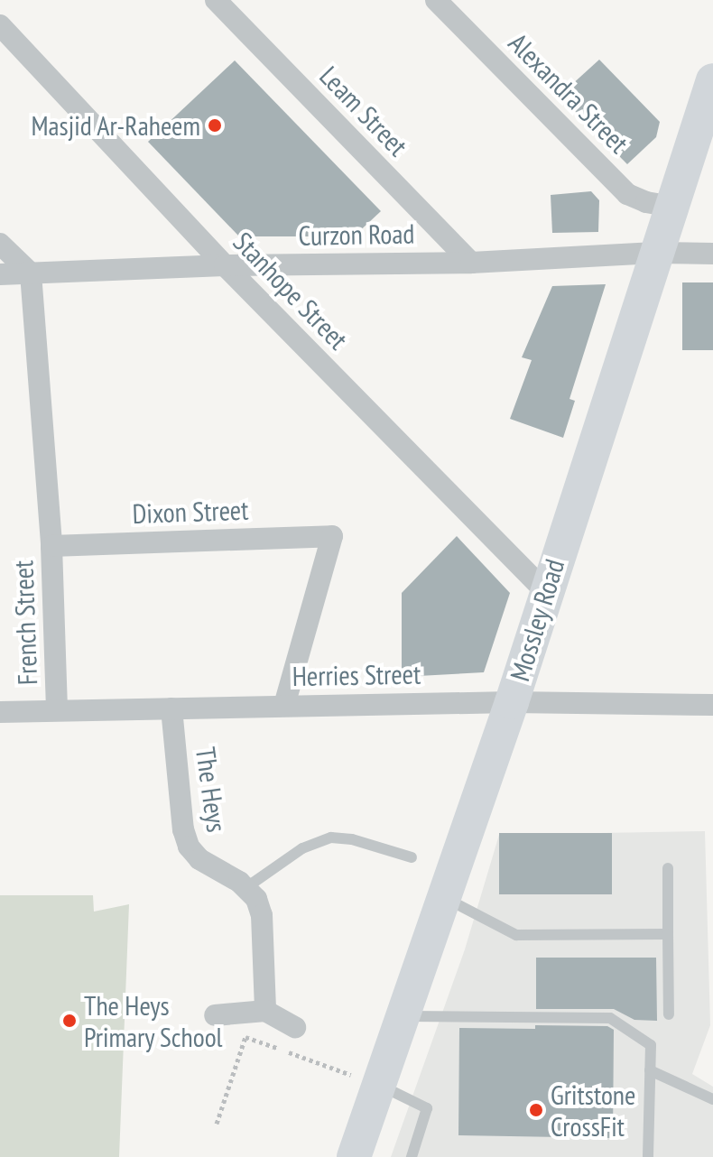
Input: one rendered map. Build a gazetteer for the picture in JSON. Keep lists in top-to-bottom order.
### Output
{
  "streets": {
    "main road": ["Mossley Road"],
    "street": [
      "Alexandra Street",
      "Leam Street",
      "Curzon Road",
      "Stanhope Street",
      "Dixon Street",
      "French Street",
      "Herries Street",
      "The Heys"
    ]
  },
  "crossings": [
    ["Alexandra Street", "Mossley Road"],
    ["Leam Street", "Curzon Road"],
    ["Curzon Road", "Stanhope Street"],
    ["Curzon Road", "Mossley Road"],
    ["Curzon Road", "French Street"],
    ["Stanhope Street", "Mossley Road"],
    ["Dixon Street", "French Street"],
    ["Dixon Street", "Herries Street"],
    ["Mossley Road", "Herries Street"],
    ["French Street", "Herries Street"],
    ["Herries Street", "The Heys"]
  ],
  "places": ["Masjid Ar-Raheem", "The Heys Primary School", "Gritstone CrossFit"]
}
